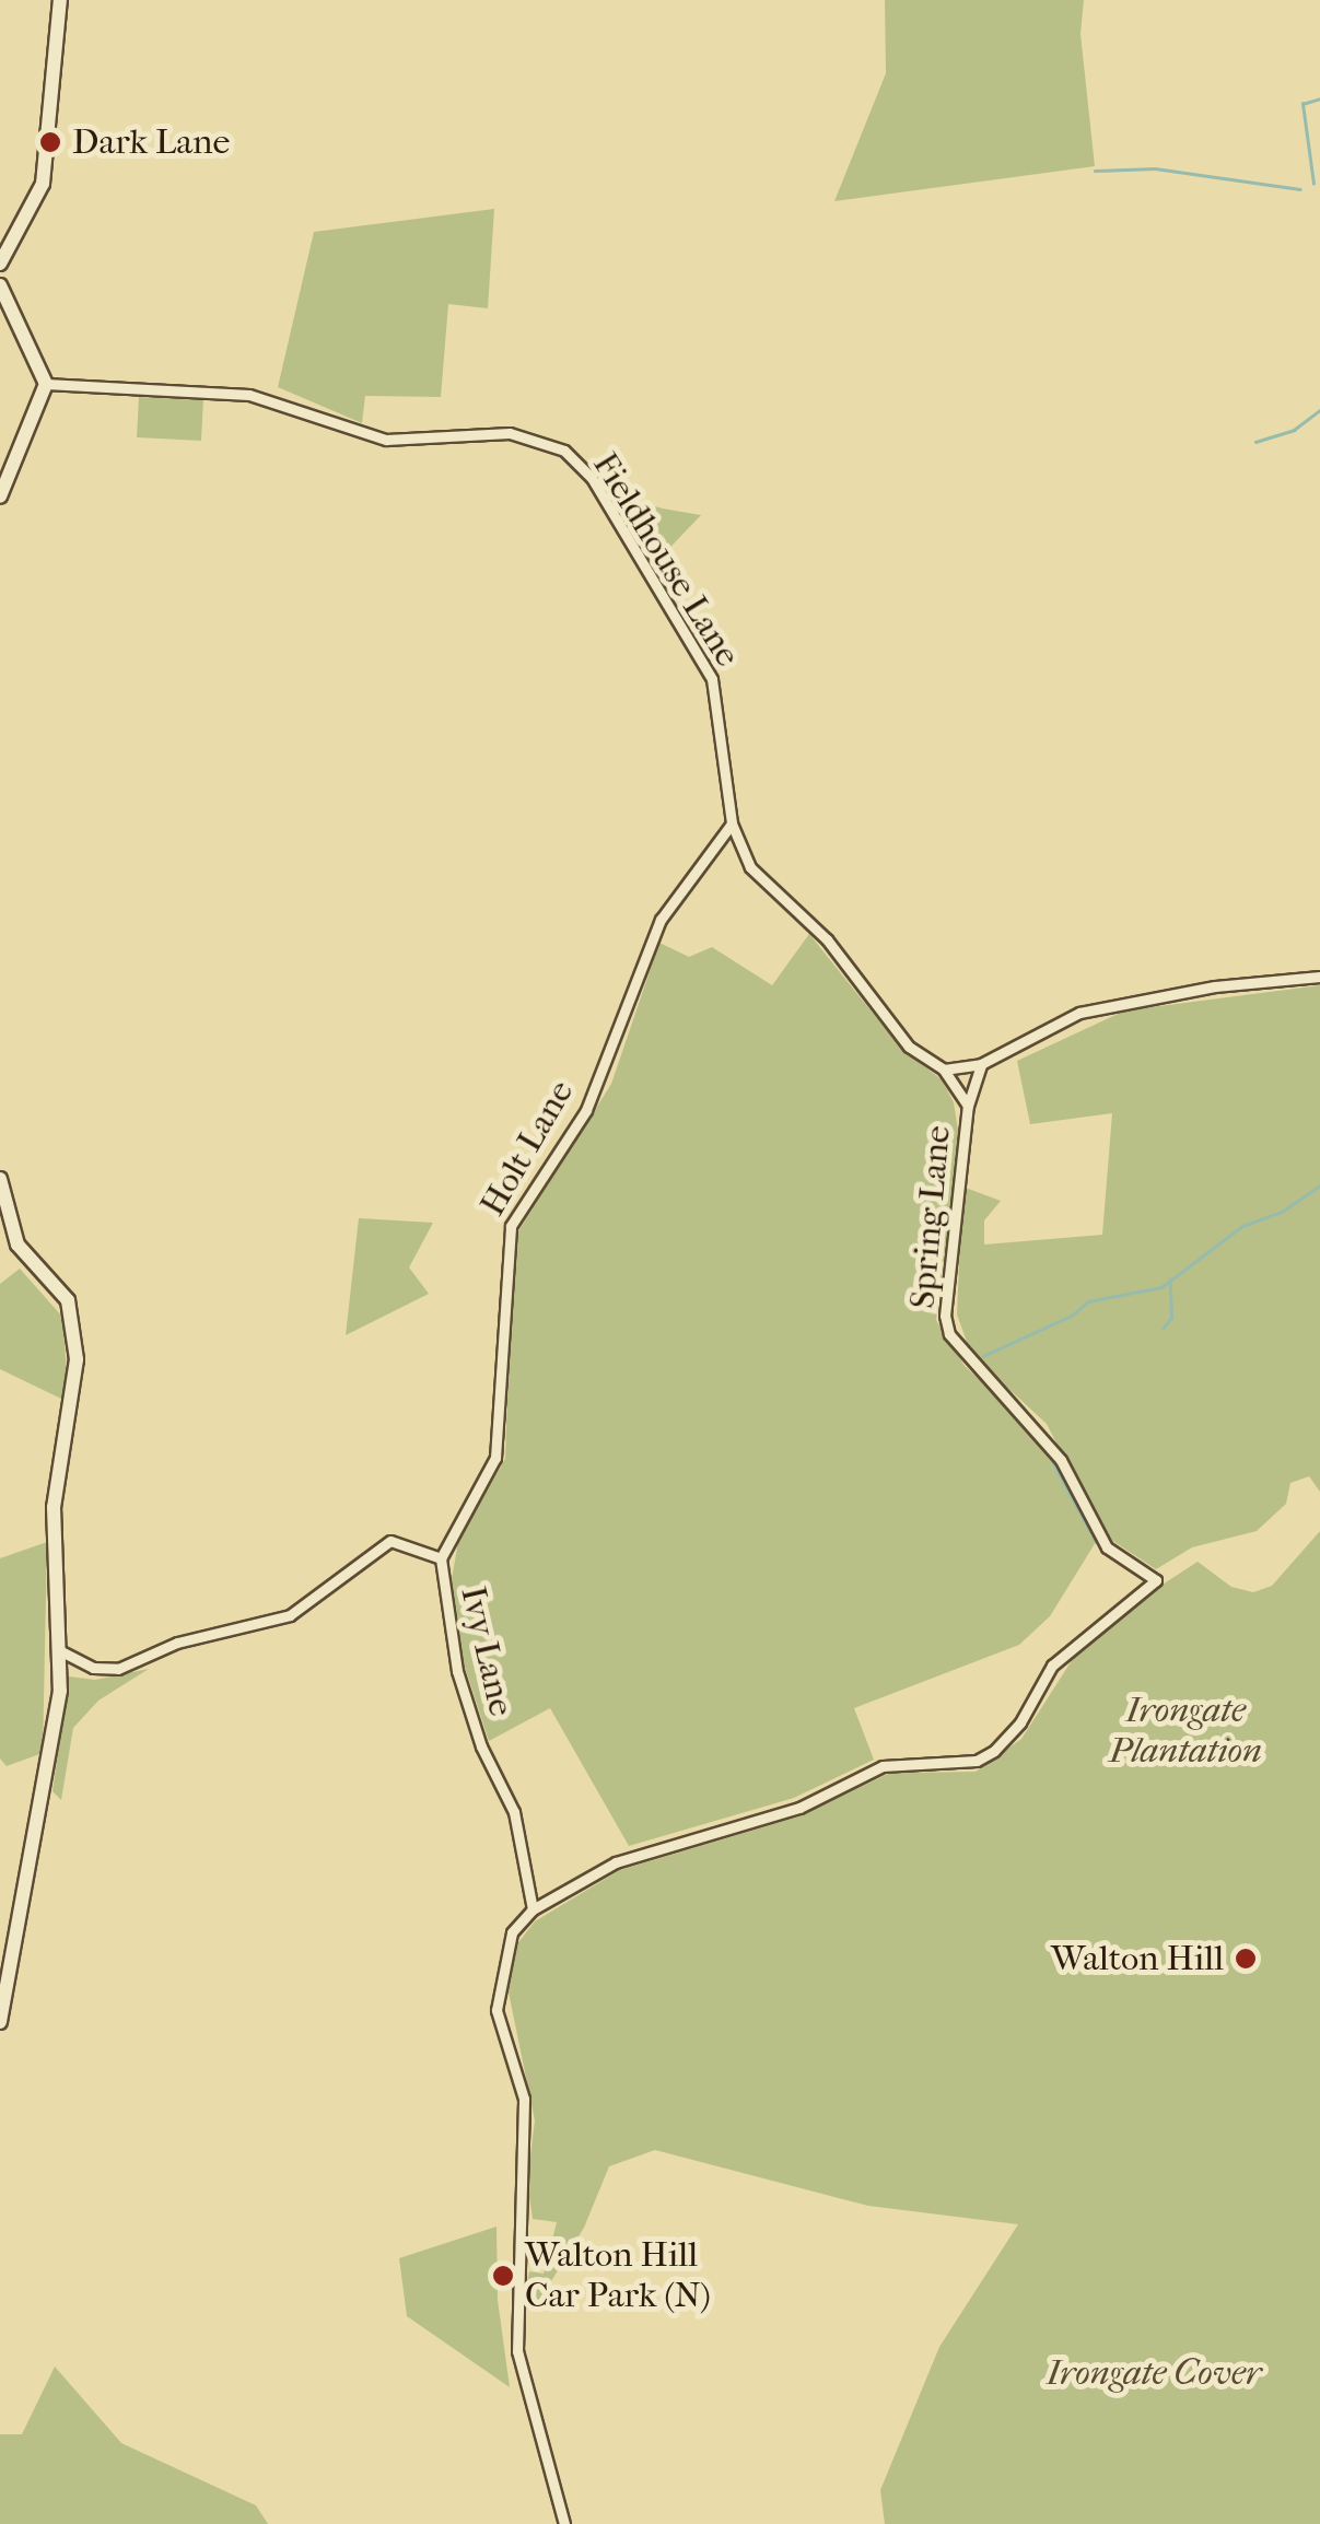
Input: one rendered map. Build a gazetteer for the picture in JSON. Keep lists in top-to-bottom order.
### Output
{
  "streets": {
    "street": [
      "Fieldhouse Lane",
      "Holt Lane",
      "Spring Lane",
      "Ivy Lane"
    ]
  },
  "crossings": [
    ["Fieldhouse Lane", "Holt Lane"],
    ["Fieldhouse Lane", "Spring Lane"],
    ["Holt Lane", "Ivy Lane"],
    ["Spring Lane", "Ivy Lane"]
  ],
  "parks": ["Irongate Plantation", "Irongate Cover"],
  "places": ["Dark Lane", "Walton Hill", "Walton Hill Car Park (N)"]
}
